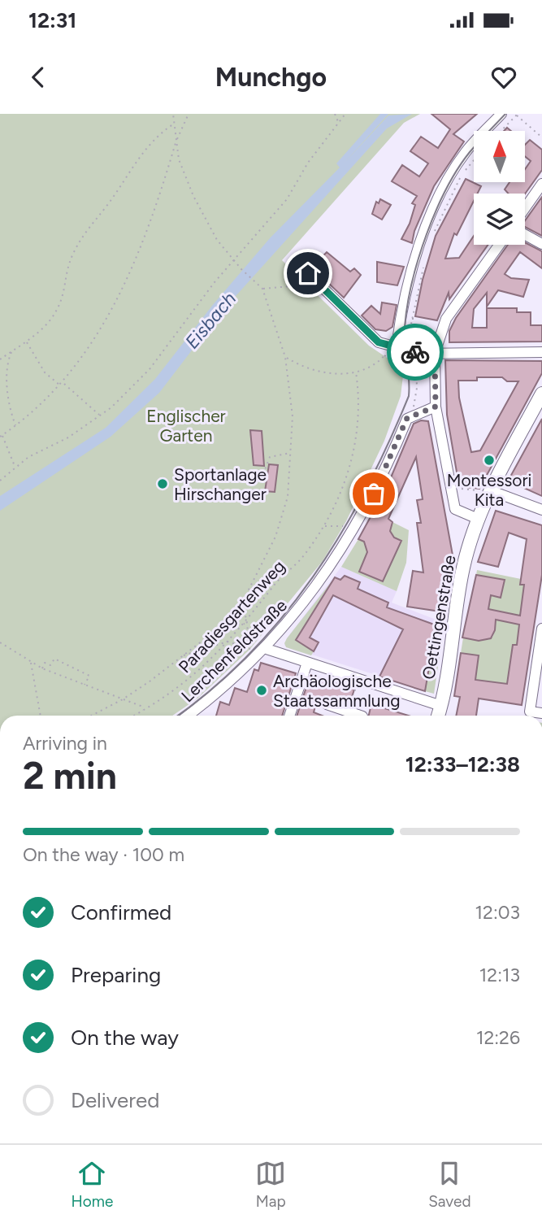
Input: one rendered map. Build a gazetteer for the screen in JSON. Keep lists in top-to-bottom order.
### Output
{
  "streets": {
    "main road": ["Oettingenstraße"],
    "street": ["Lerchenfeldstraße"],
    "path": ["Paradiesgartenweg"]
  },
  "water": ["Eisbach"],
  "parks": ["Englischer Garten"],
  "places": ["Montessori Kita", "Sportanlage Hirschanger", "Archäologische Staatssammlung"],
  "north": "top",
  "page": {
    "status": "12:31",
    "header": "Munchgo",
    "heading": ["2 min", "Arriving in", "12:33–12:38"],
    "bar": "On the way · 100 m",
    "list": [
      ["Confirmed", "12:03"],
      ["Preparing", "12:13"],
      ["On the way", "12:26"],
      "Delivered"
    ],
    "tabs": ["Home", "Map", "Saved"]
  }
}
